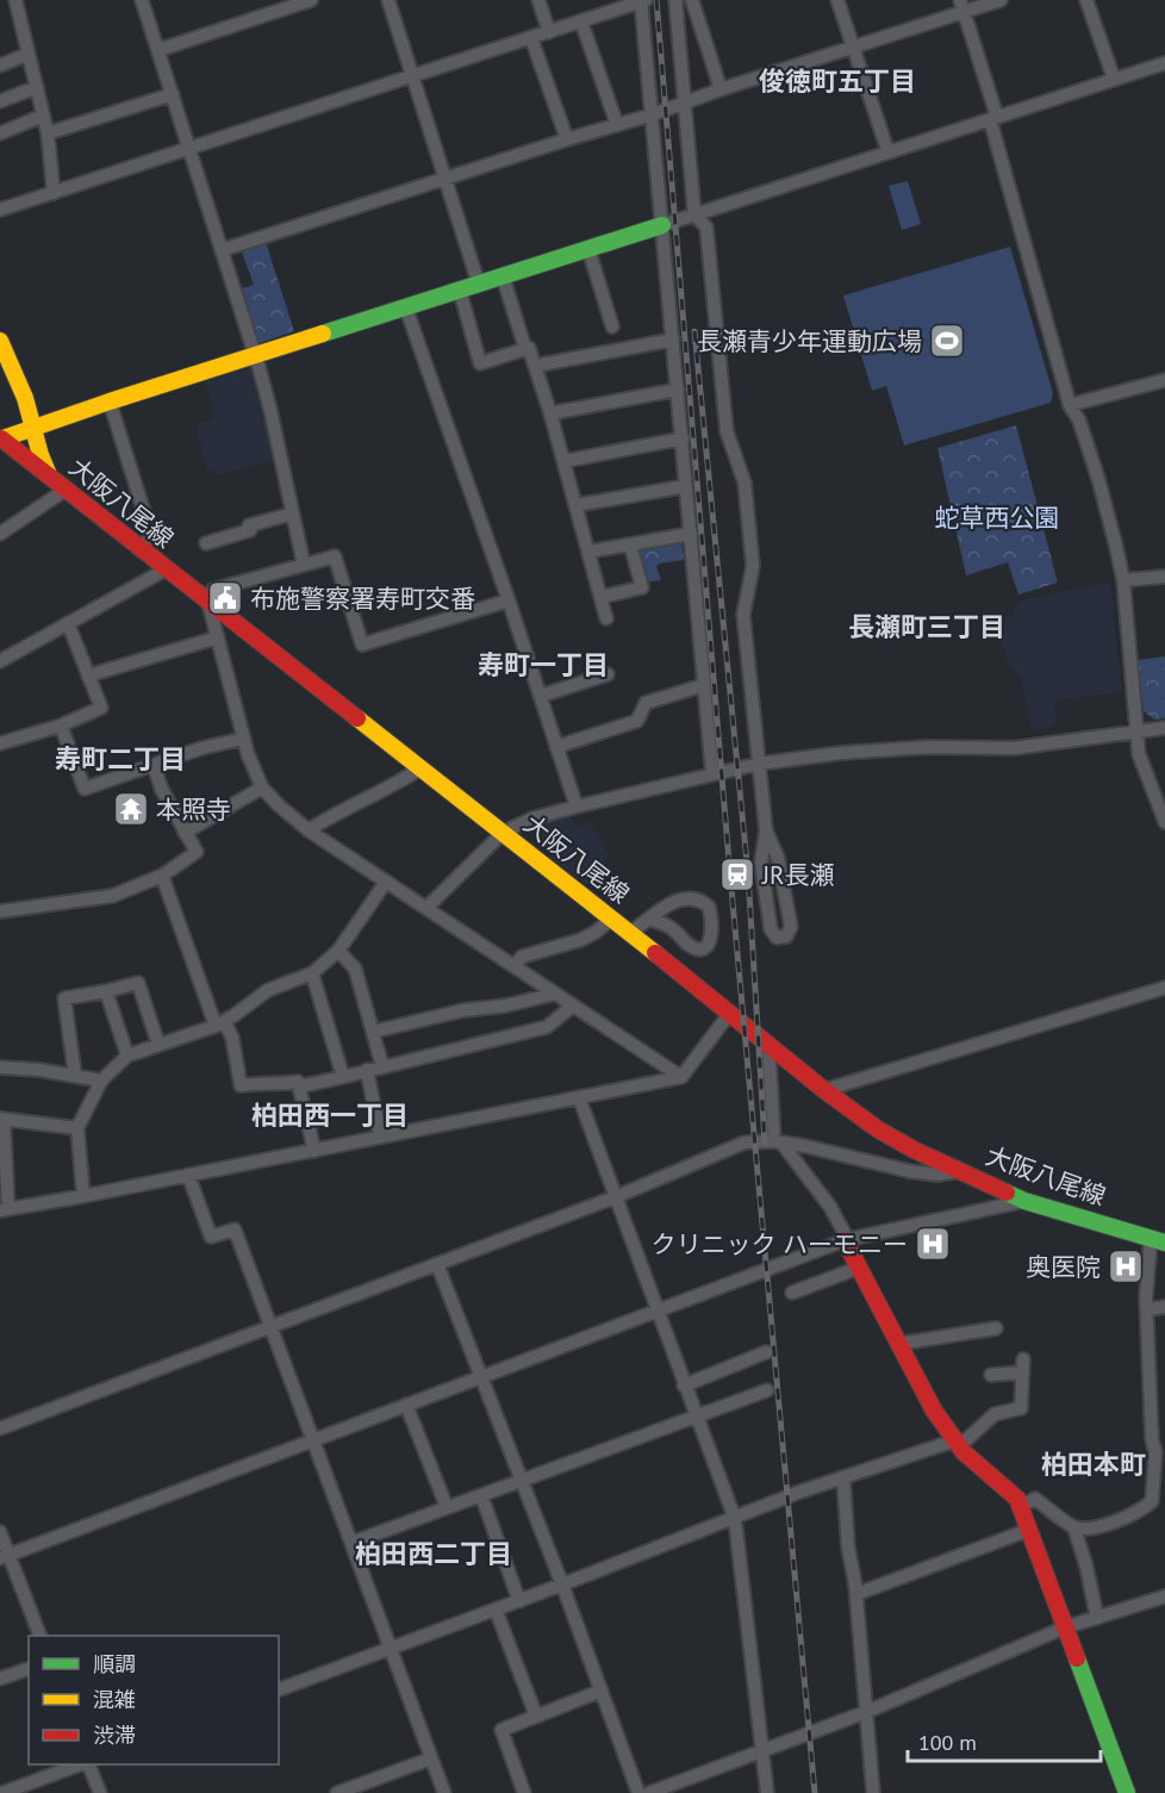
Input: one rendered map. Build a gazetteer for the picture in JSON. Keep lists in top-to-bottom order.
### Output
{
  "streets": {
    "street": ["大阪八尾線"]
  },
  "districts": [
    "俊徳町五丁目",
    "長瀬町三丁目",
    "寿町一丁目",
    "寿町二丁目",
    "柏田西一丁目",
    "柏田本町",
    "柏田西二丁目"
  ],
  "parks": ["蛇草西公園"],
  "places": {
    "sports": ["長瀬青少年運動広場"],
    "public building": ["布施警察署寿町交番"],
    "temple": ["本照寺"],
    "station": ["JR長瀬"],
    "hospital": ["クリニック ハーモニー", "奥医院"]
  },
  "legend": ["順調", "混雑", "渋滞"],
  "scale_bar": "100 m"
}
